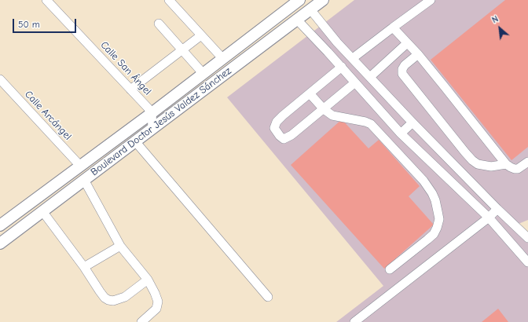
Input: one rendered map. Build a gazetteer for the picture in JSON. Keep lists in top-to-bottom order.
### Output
{
  "streets": {
    "main road": ["Boulevard Doctor Jesús Valdez Sánchez"],
    "street": ["Calle San Ángel", "Calle Arcángel"]
  },
  "crossings": [
    ["Calle San Ángel", "Boulevard Doctor Jesús Valdez Sánchez"],
    ["Calle Arcángel", "Boulevard Doctor Jesús Valdez Sánchez"]
  ],
  "scale_bar": "50 m",
  "north": "top left"
}
